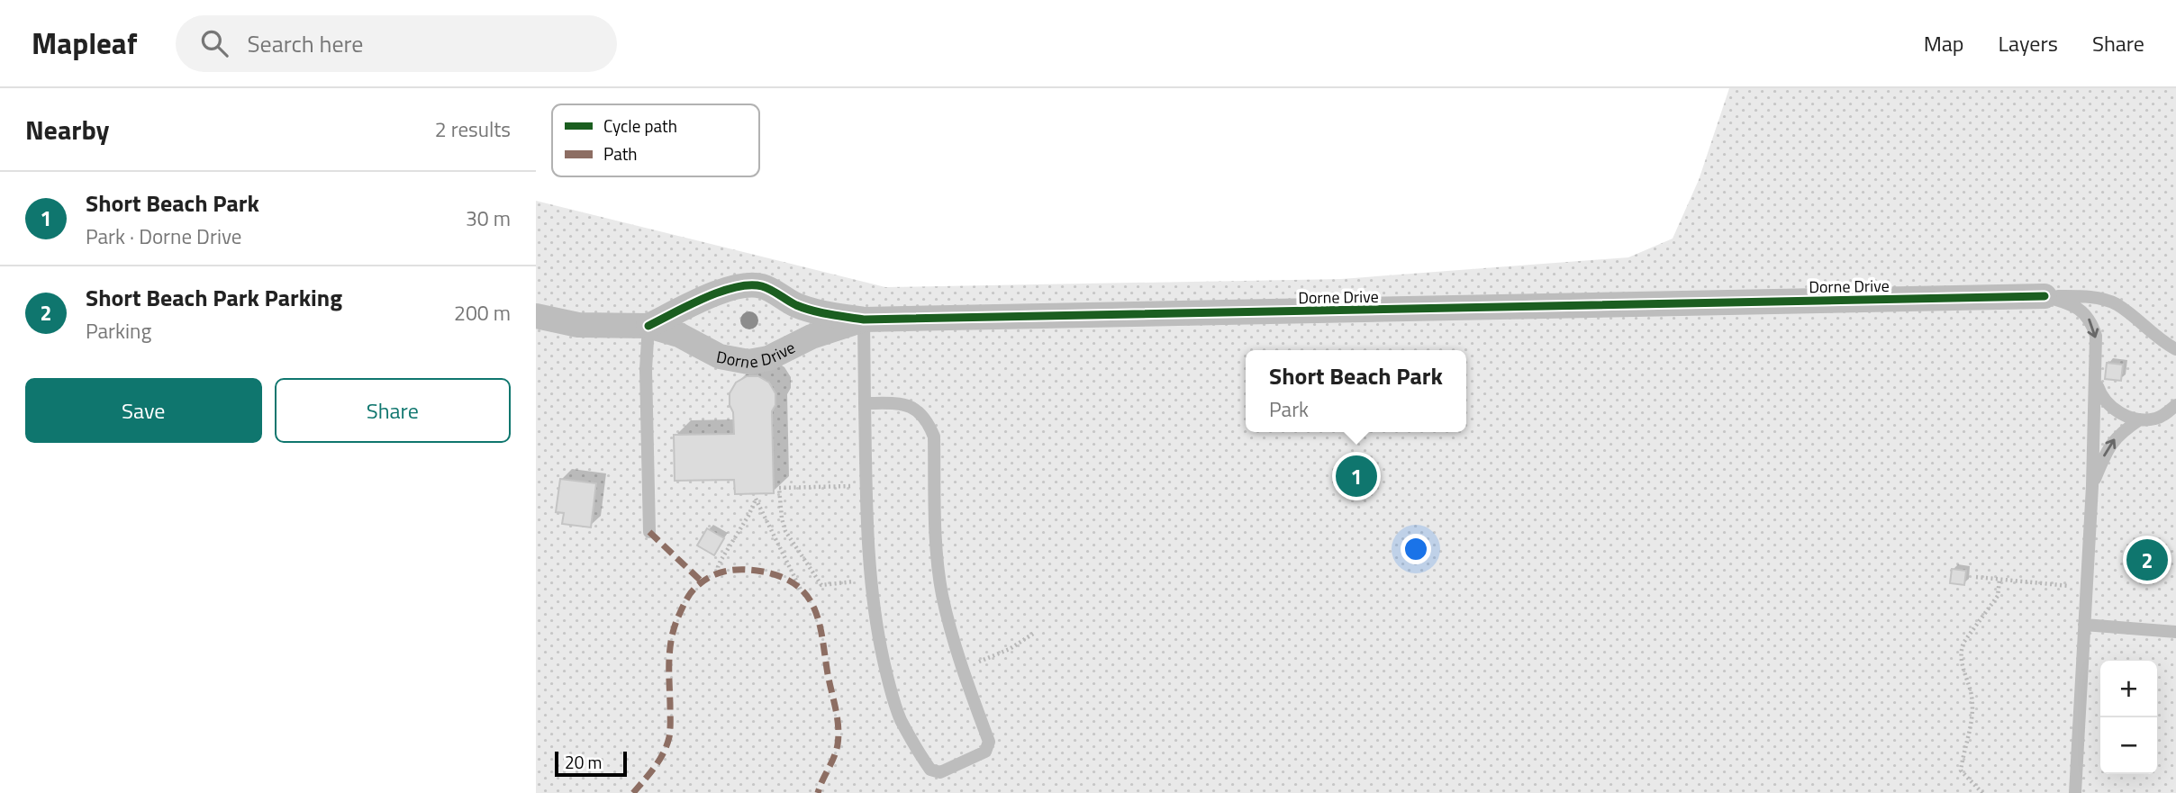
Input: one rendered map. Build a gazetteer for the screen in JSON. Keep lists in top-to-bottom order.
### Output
{
  "streets": {
    "street": ["Dorne Drive"]
  },
  "legend": ["Cycle path", "Path"],
  "scale_bar": "20 m",
  "page": {
    "header": "Mapleaf",
    "search": "Search here",
    "nav": ["Map", "Layers", "Share"],
    "heading": ["Nearby", "2 results"],
    "list": [
      {
        "mark": "1",
        "name": "Short Beach Park",
        "note": "Park · Dorne Drive",
        "value": "30 m"
      },
      {
        "mark": "2",
        "name": "Short Beach Park Parking",
        "note": "Parking",
        "value": "200 m"
      }
    ],
    "popup": ["Short Beach Park", "Park"],
    "buttons": ["Save", "Share"],
    "pins": ["1", "2"],
    "map_buttons": ["+", "−"],
    "scale": "20 m"
  }
}
